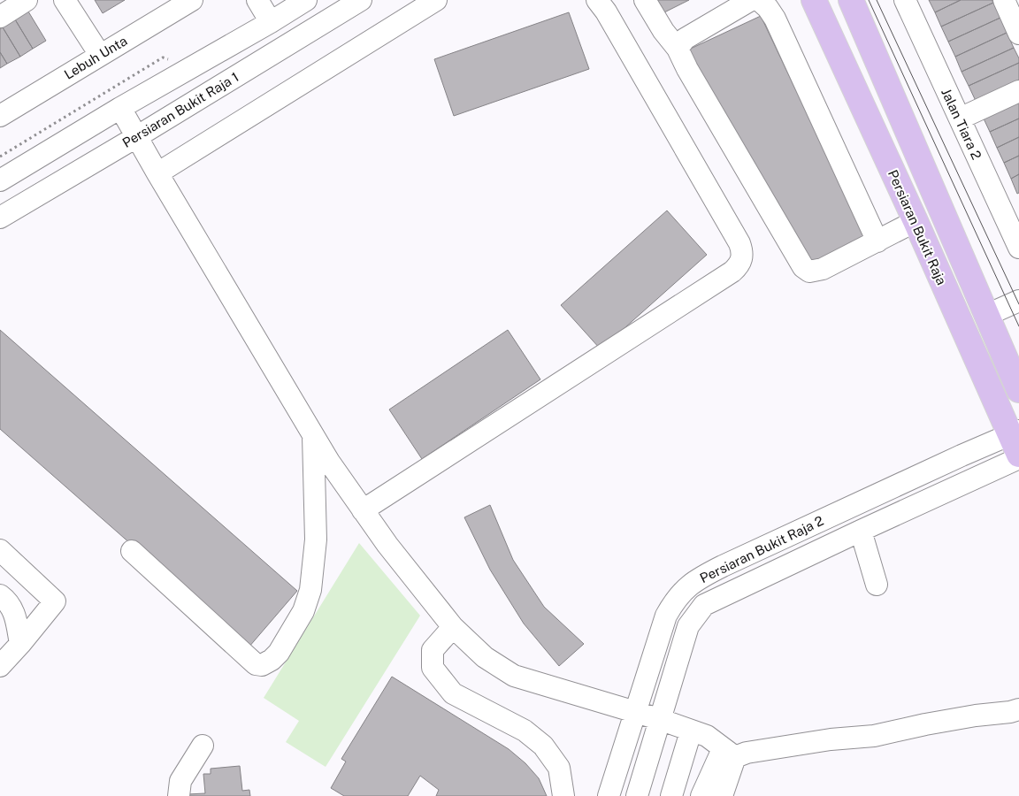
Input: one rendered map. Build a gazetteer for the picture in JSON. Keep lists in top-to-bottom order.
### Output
{
  "streets": {
    "main road": ["Persiaran Bukit Raja"],
    "street": [
      "Lebuh Unta",
      "Persiaran Bukit Raja 1",
      "Jalan Tiara 2",
      "Persiaran Bukit Raja 2"
    ]
  },
  "crossings": [
    ["Persiaran Bukit Raja", "Persiaran Bukit Raja 2"]
  ]
}
